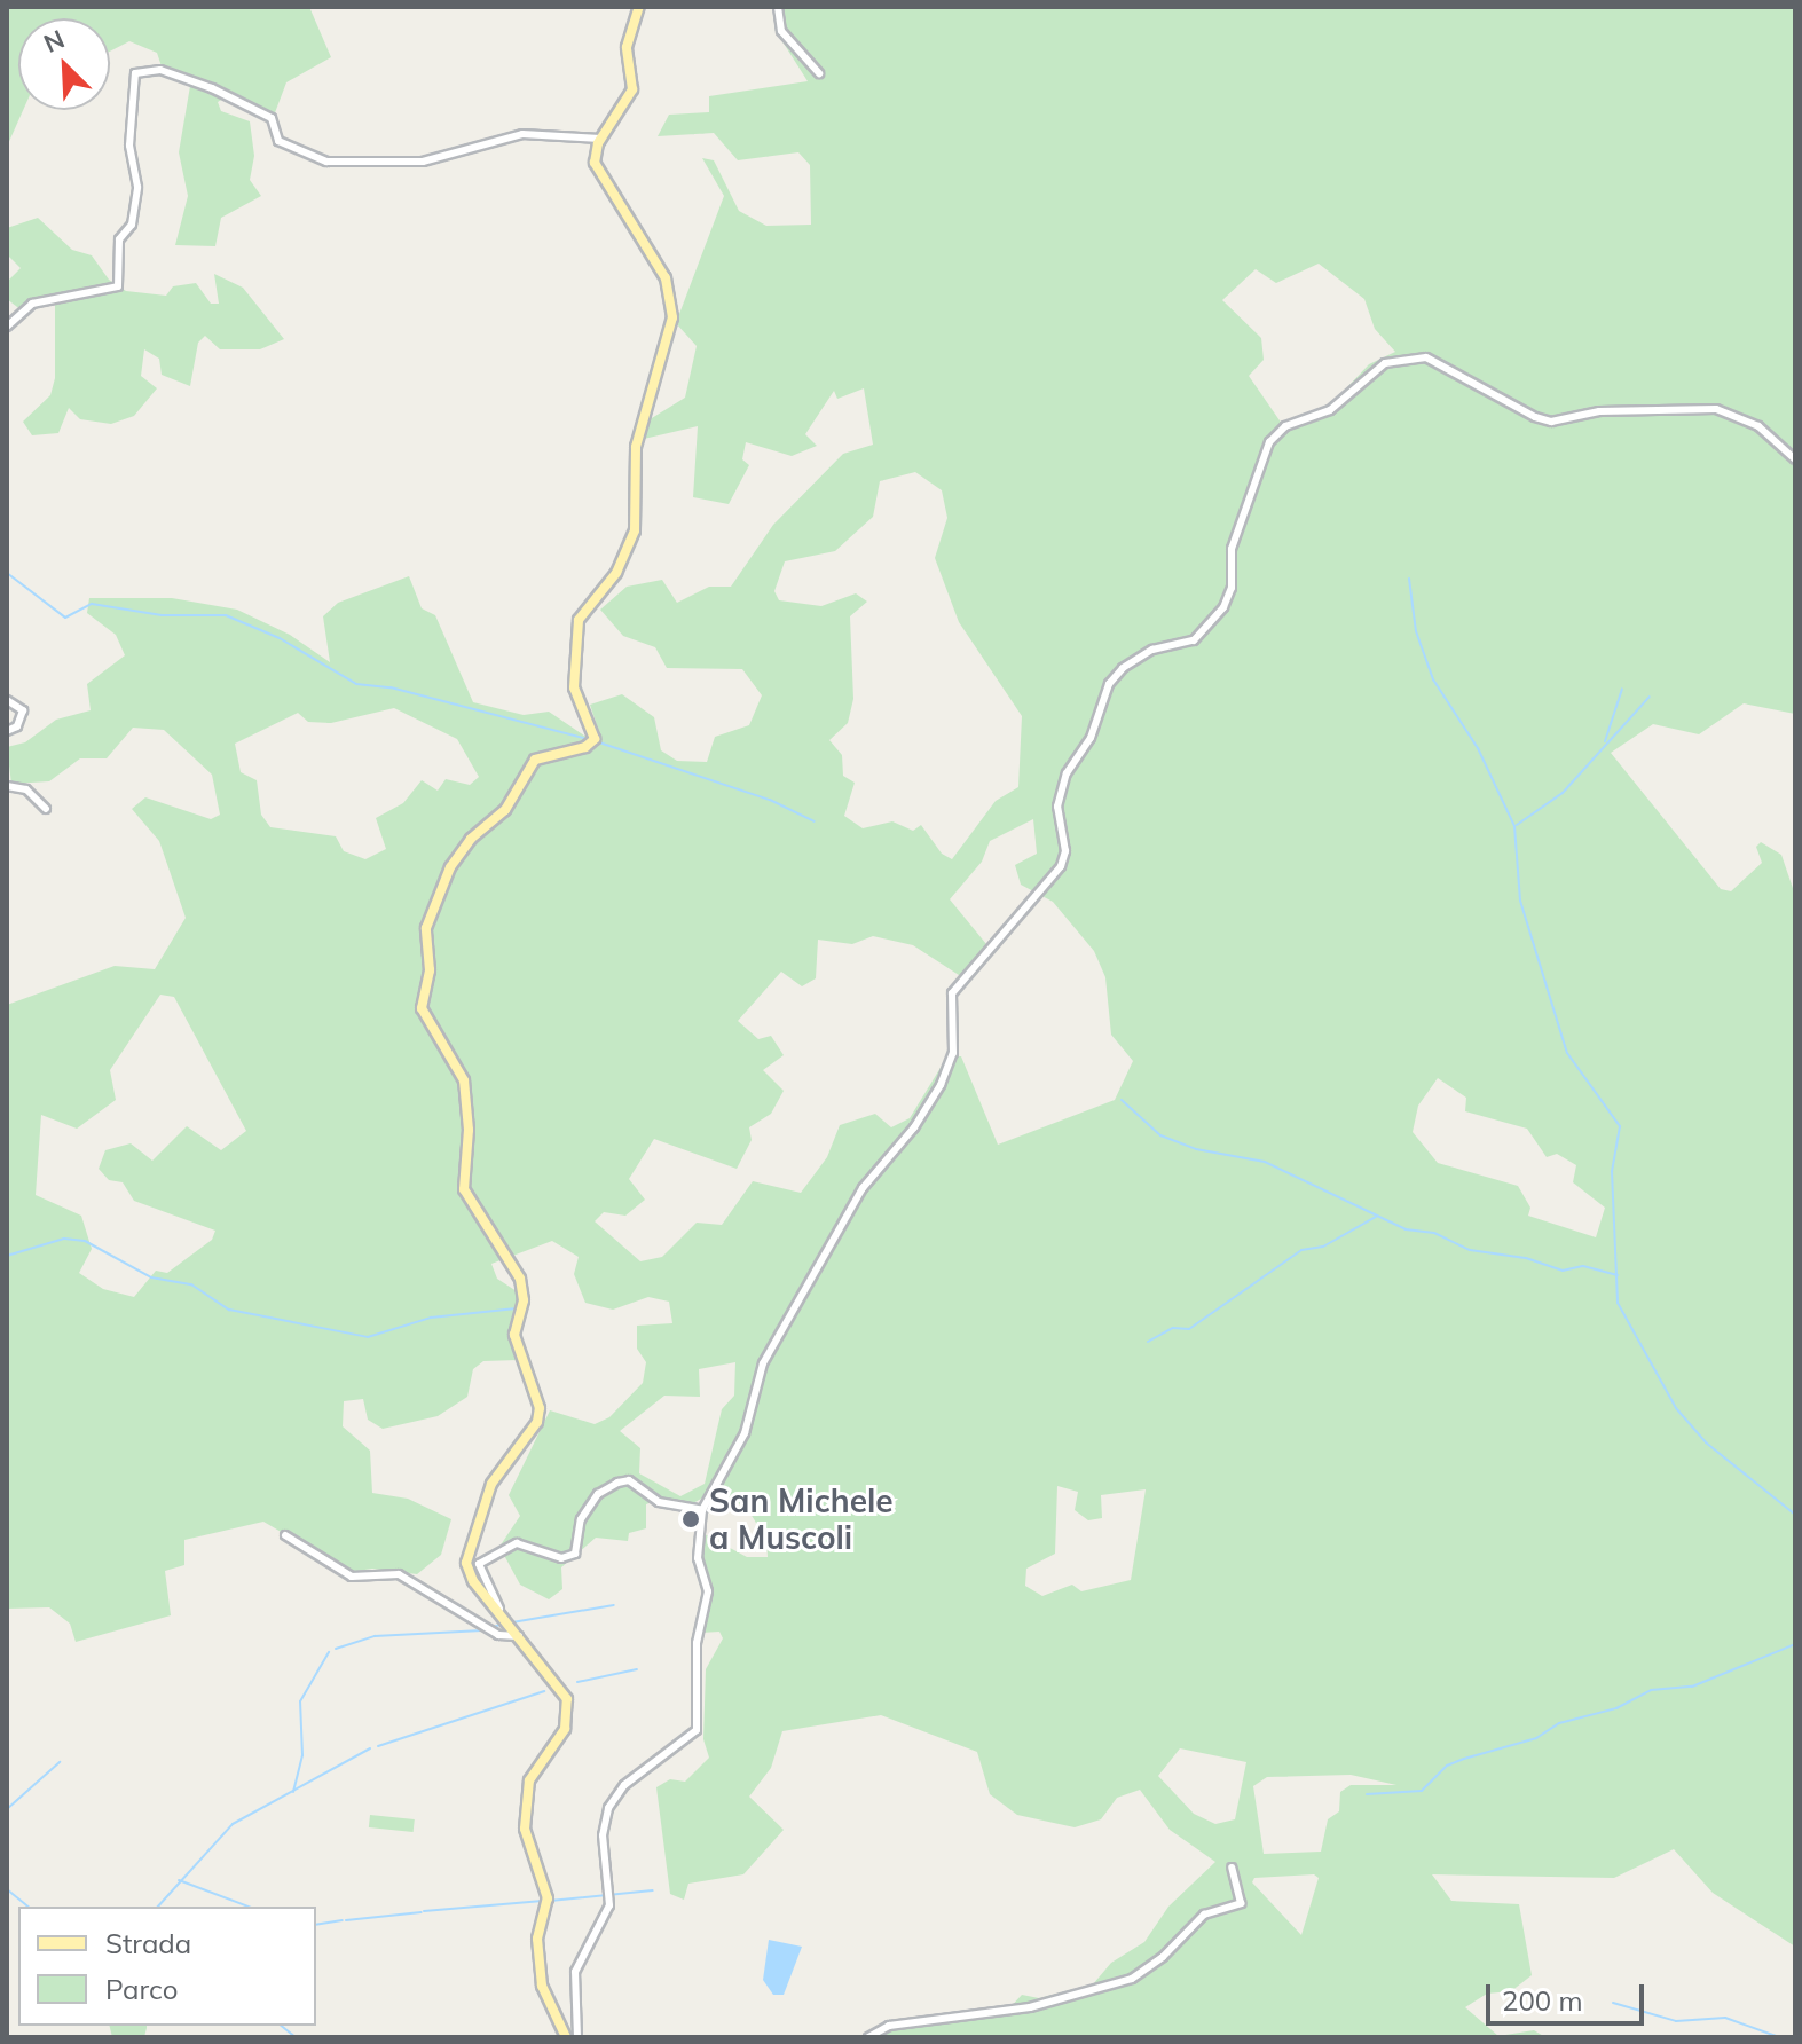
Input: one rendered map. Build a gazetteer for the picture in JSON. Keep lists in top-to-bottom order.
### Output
{
  "places": ["San Michele a Muscoli"],
  "legend": ["Strada", "Parco"],
  "scale_bar": "200 m",
  "north": "top left"
}
